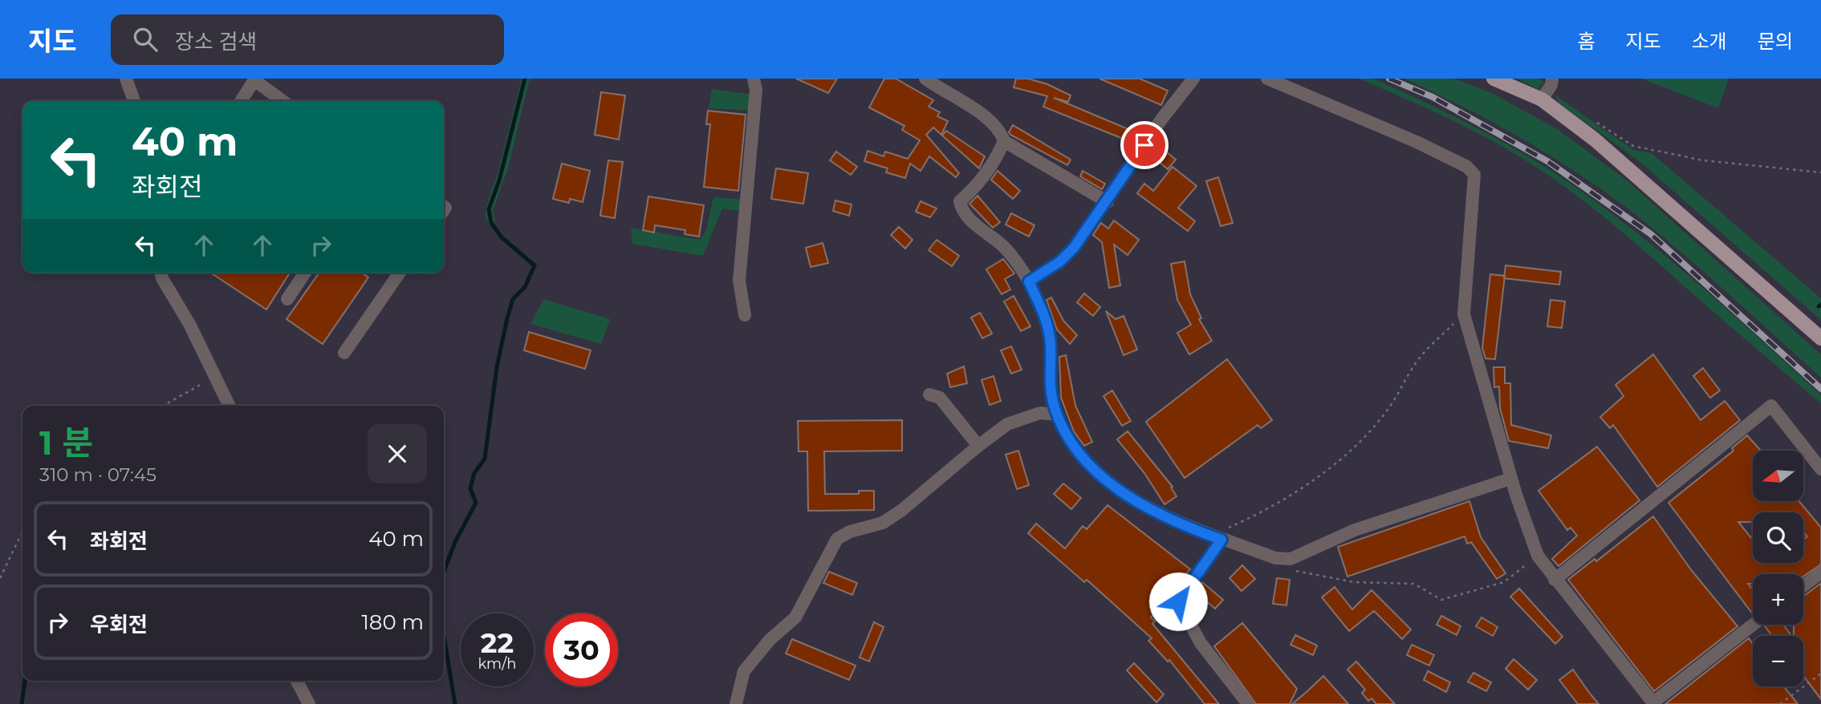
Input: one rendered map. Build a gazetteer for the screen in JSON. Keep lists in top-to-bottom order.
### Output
{
  "north": "left",
  "page": {
    "header": "지도",
    "search": "장소 검색",
    "nav": [
      "홈",
      "지도",
      "소개",
      "문의"
    ],
    "turn": ["40 m", "좌회전"],
    "heading": ["1 분", "310 m · 07:45"],
    "map_buttons": ["+", "−"],
    "list": [
      {
        "name": "좌회전",
        "value": "40 m"
      },
      {
        "name": "우회전",
        "value": "180 m"
      }
    ],
    "speed": "22 km/h",
    "limit": "30"
  }
}
